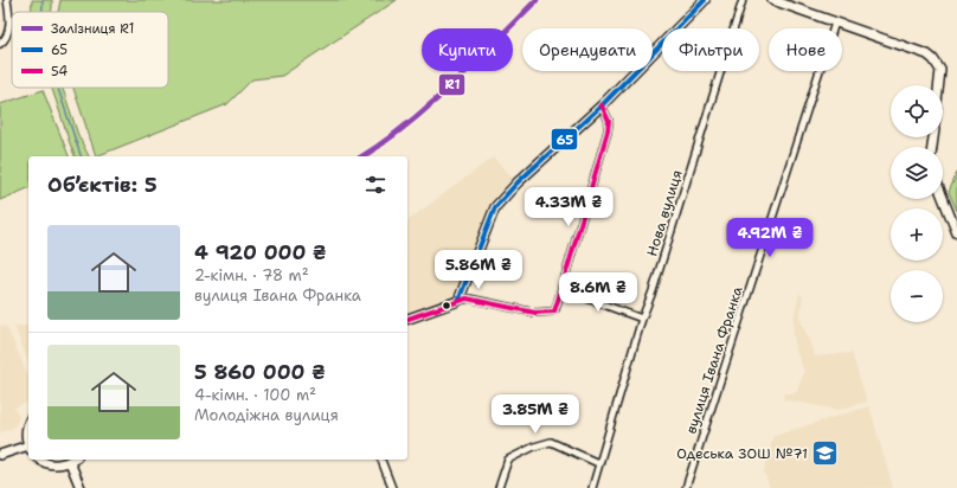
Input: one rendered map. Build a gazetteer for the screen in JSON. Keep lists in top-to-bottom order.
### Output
{
  "streets": {
    "street": ["Нова вулиця", "вулиця Івана Франка"]
  },
  "places": {
    "school or university": ["Одеська ЗОШ №71"]
  },
  "lines": ["rail line R1", "transit line 65", "transit line 54"],
  "legend": ["Залізниця R1", "65", "54"],
  "page": {
    "chip": [
      "Купити",
      "Орендувати",
      "Фільтри",
      "Нове"
    ],
    "map_buttons": ["+", "−"],
    "heading": "Об’єктів: 5",
    "price": [
      "4.33M ₴",
      "4.92M ₴",
      "5.86M ₴",
      "8.6M ₴",
      "3.85M ₴"
    ],
    "list": [
      {
        "name": "4 920 000 ₴",
        "note": "2-кімн. · 78 m² · вулиця Івана Франка"
      },
      {
        "name": "5 860 000 ₴",
        "note": "4-кімн. · 100 m² · Молодіжна вулиця"
      }
    ]
  }
}
